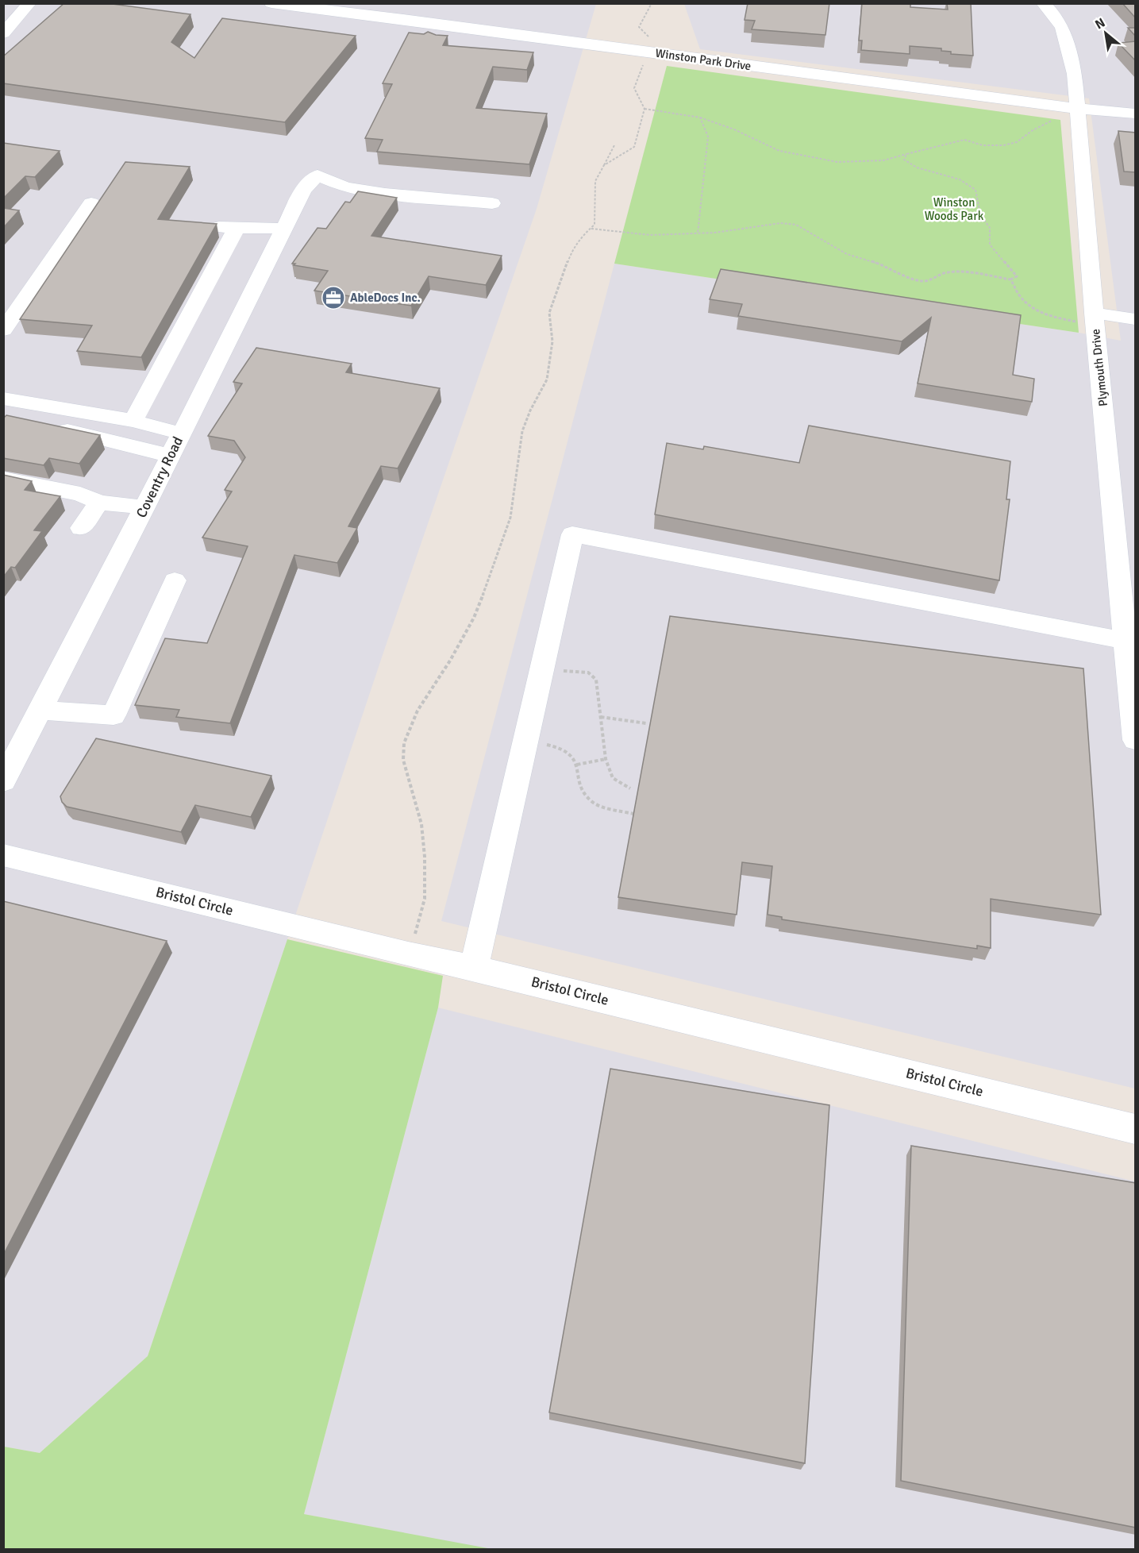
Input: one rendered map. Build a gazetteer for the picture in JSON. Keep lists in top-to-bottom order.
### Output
{
  "streets": {
    "street": [
      "Winston Park Drive",
      "Plymouth Drive",
      "Coventry Road",
      "Bristol Circle"
    ]
  },
  "crossings": [
    ["Winston Park Drive", "Plymouth Drive"]
  ],
  "parks": ["Winston Woods Park"],
  "places": {
    "office": ["AbleDocs Inc."]
  },
  "north": "top left"
}
